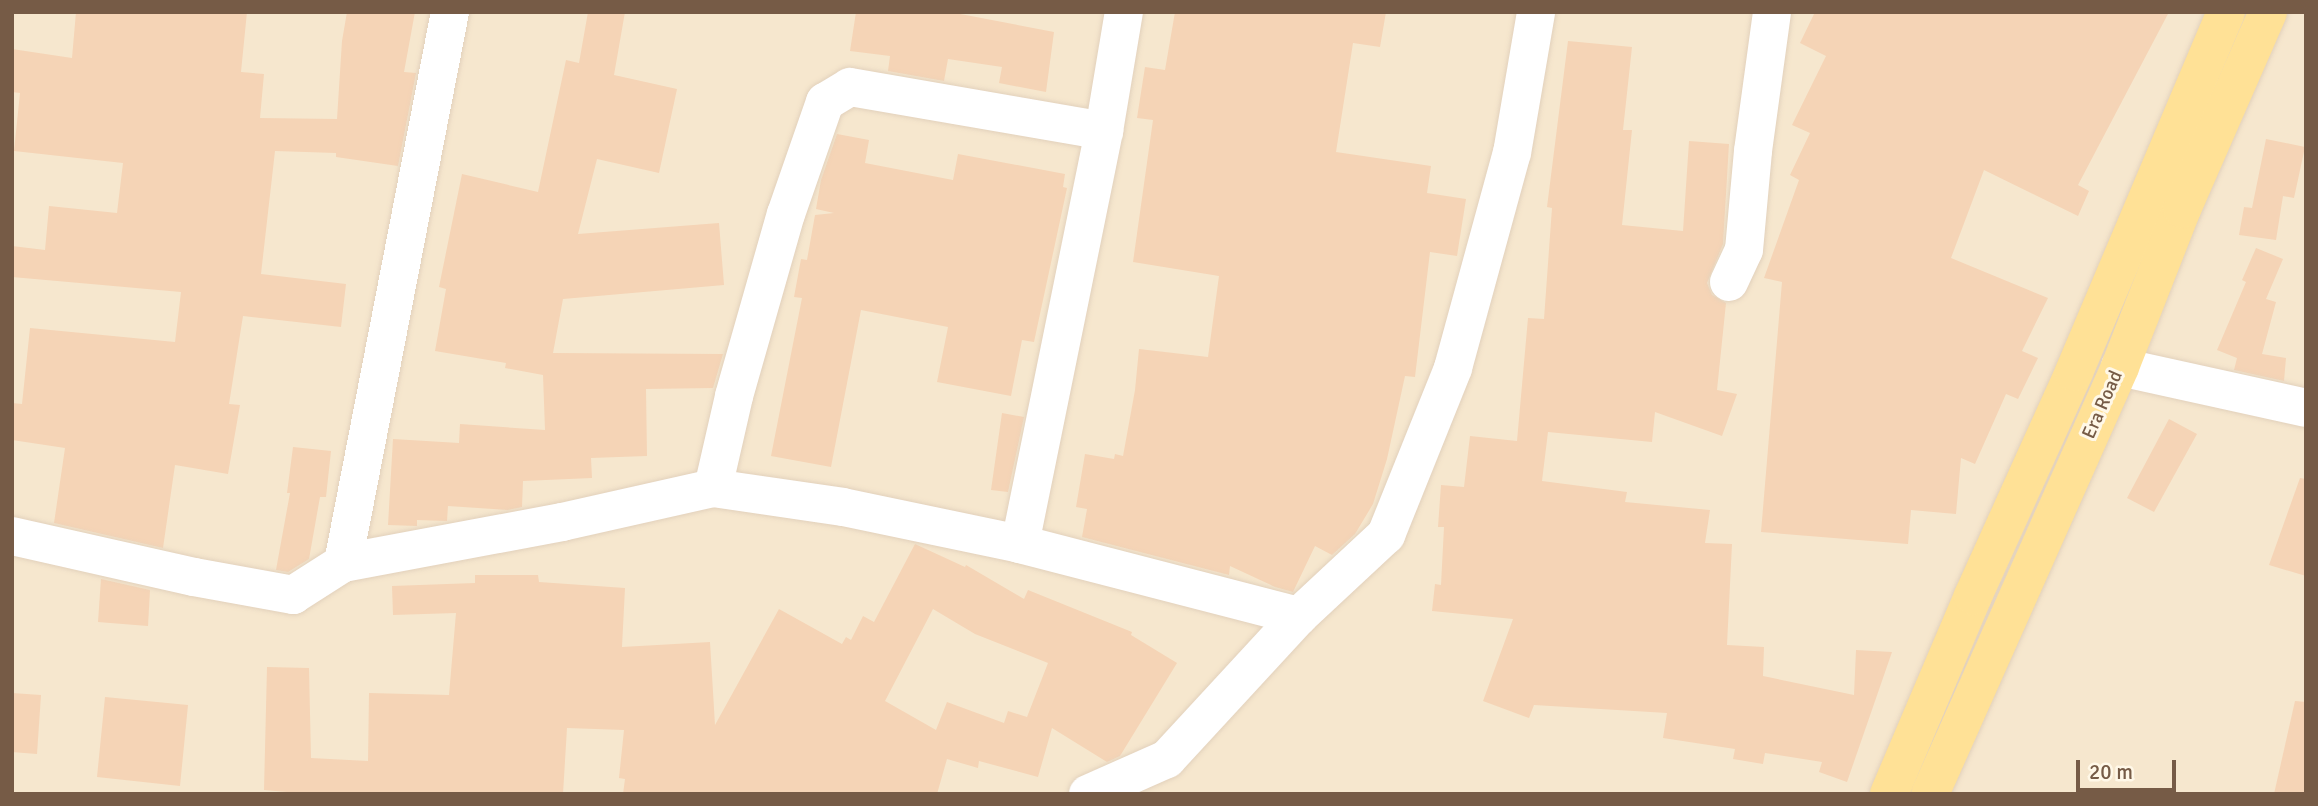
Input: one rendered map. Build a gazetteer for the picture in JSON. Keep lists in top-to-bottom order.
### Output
{
  "streets": {
    "main road": ["Era Road"]
  },
  "scale_bar": "20 m"
}
